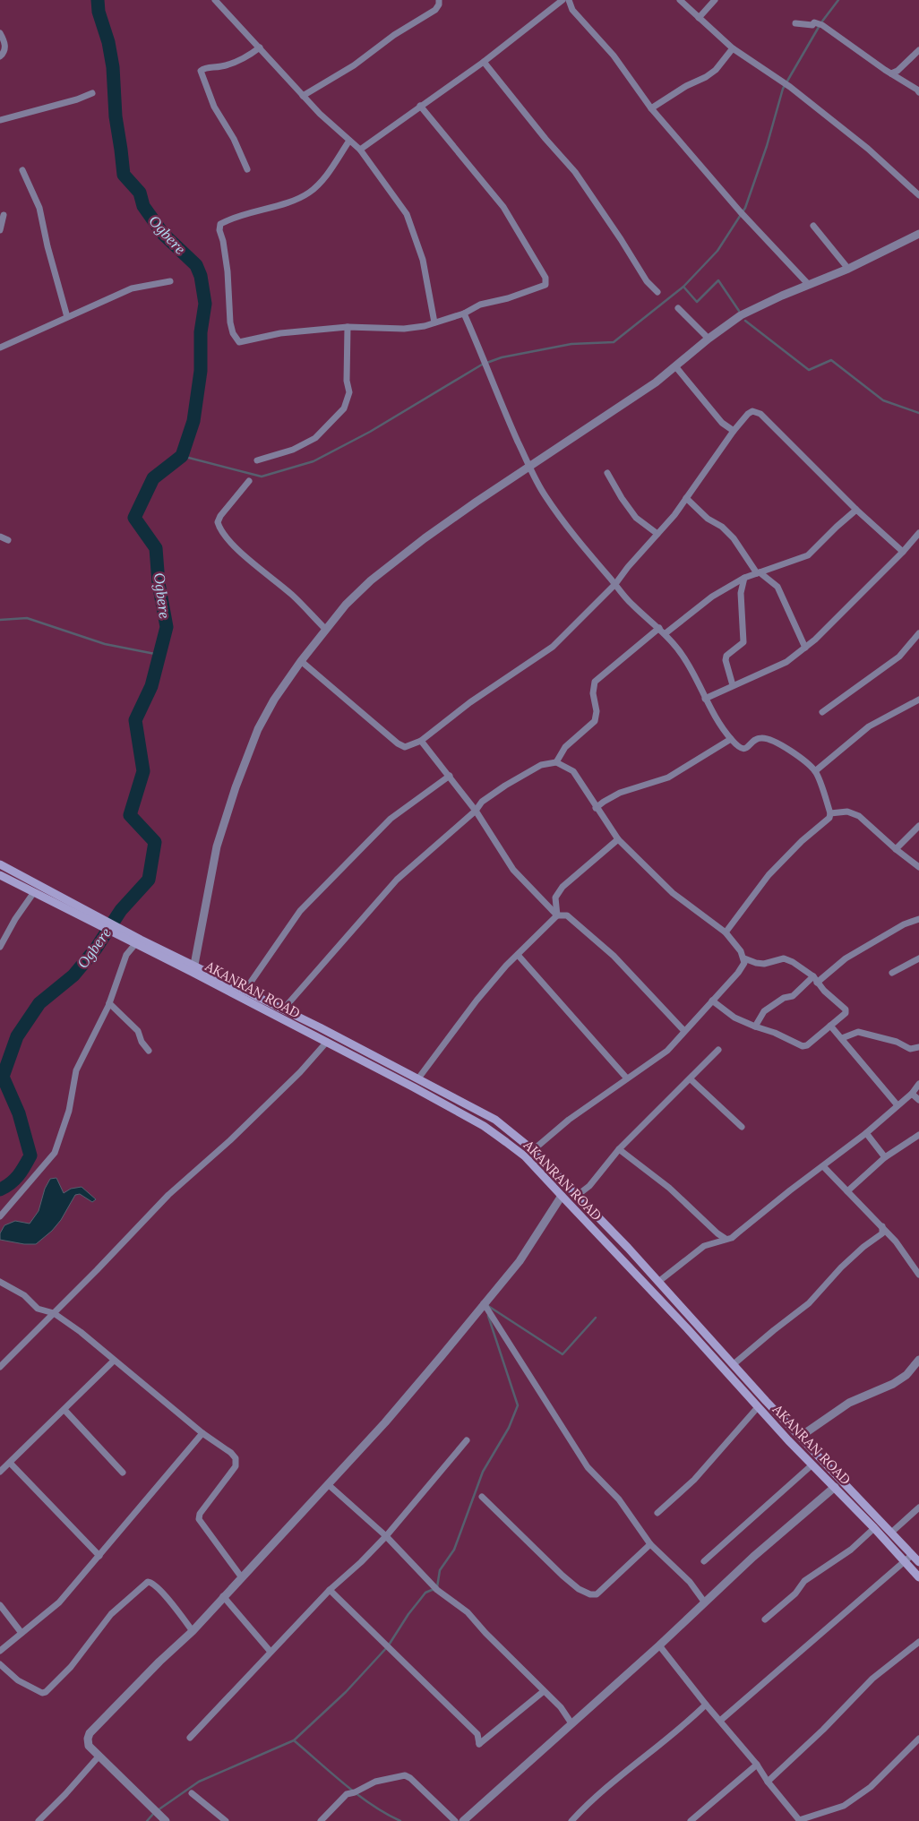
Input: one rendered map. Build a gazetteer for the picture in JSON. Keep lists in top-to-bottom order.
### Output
{
  "streets": {
    "main road": ["AKANRAN ROAD"]
  },
  "water": ["Ogbere"]
}
